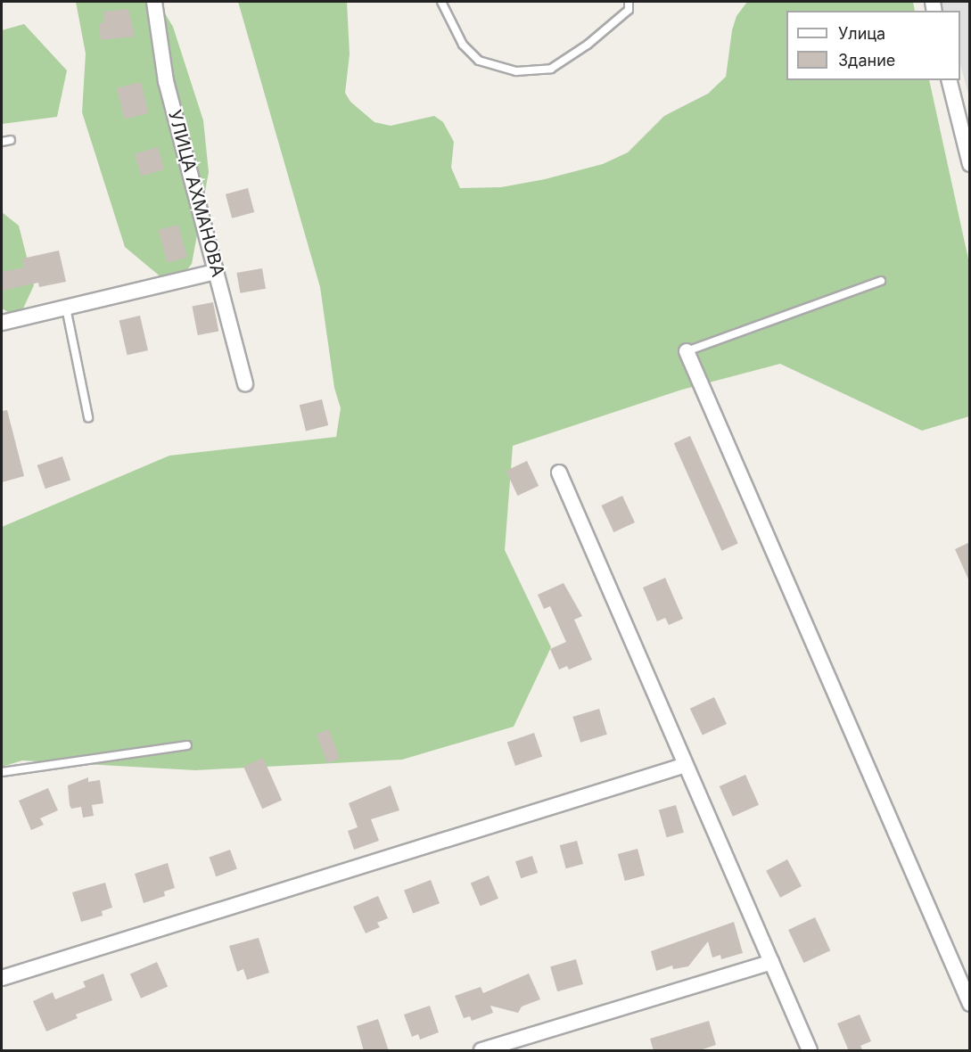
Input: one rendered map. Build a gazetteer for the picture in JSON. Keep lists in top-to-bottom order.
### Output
{
  "streets": {
    "street": ["УЛИЦА АХМАНОВА"]
  },
  "legend": ["Улица", "Здание"]
}
